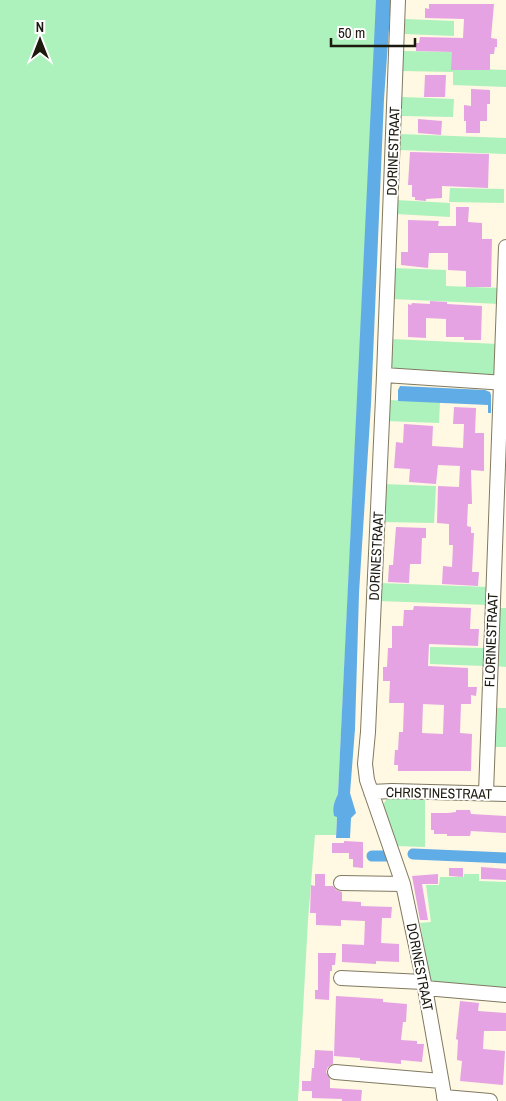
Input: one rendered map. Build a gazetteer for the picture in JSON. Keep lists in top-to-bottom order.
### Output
{
  "streets": {
    "street": ["DORINESTRAAT", "FLORINESTRAAT", "CHRISTINESTRAAT"]
  },
  "crossings": [
    ["DORINESTRAAT", "CHRISTINESTRAAT"],
    ["FLORINESTRAAT", "CHRISTINESTRAAT"]
  ],
  "scale_bar": "50 m",
  "north": "top"
}
